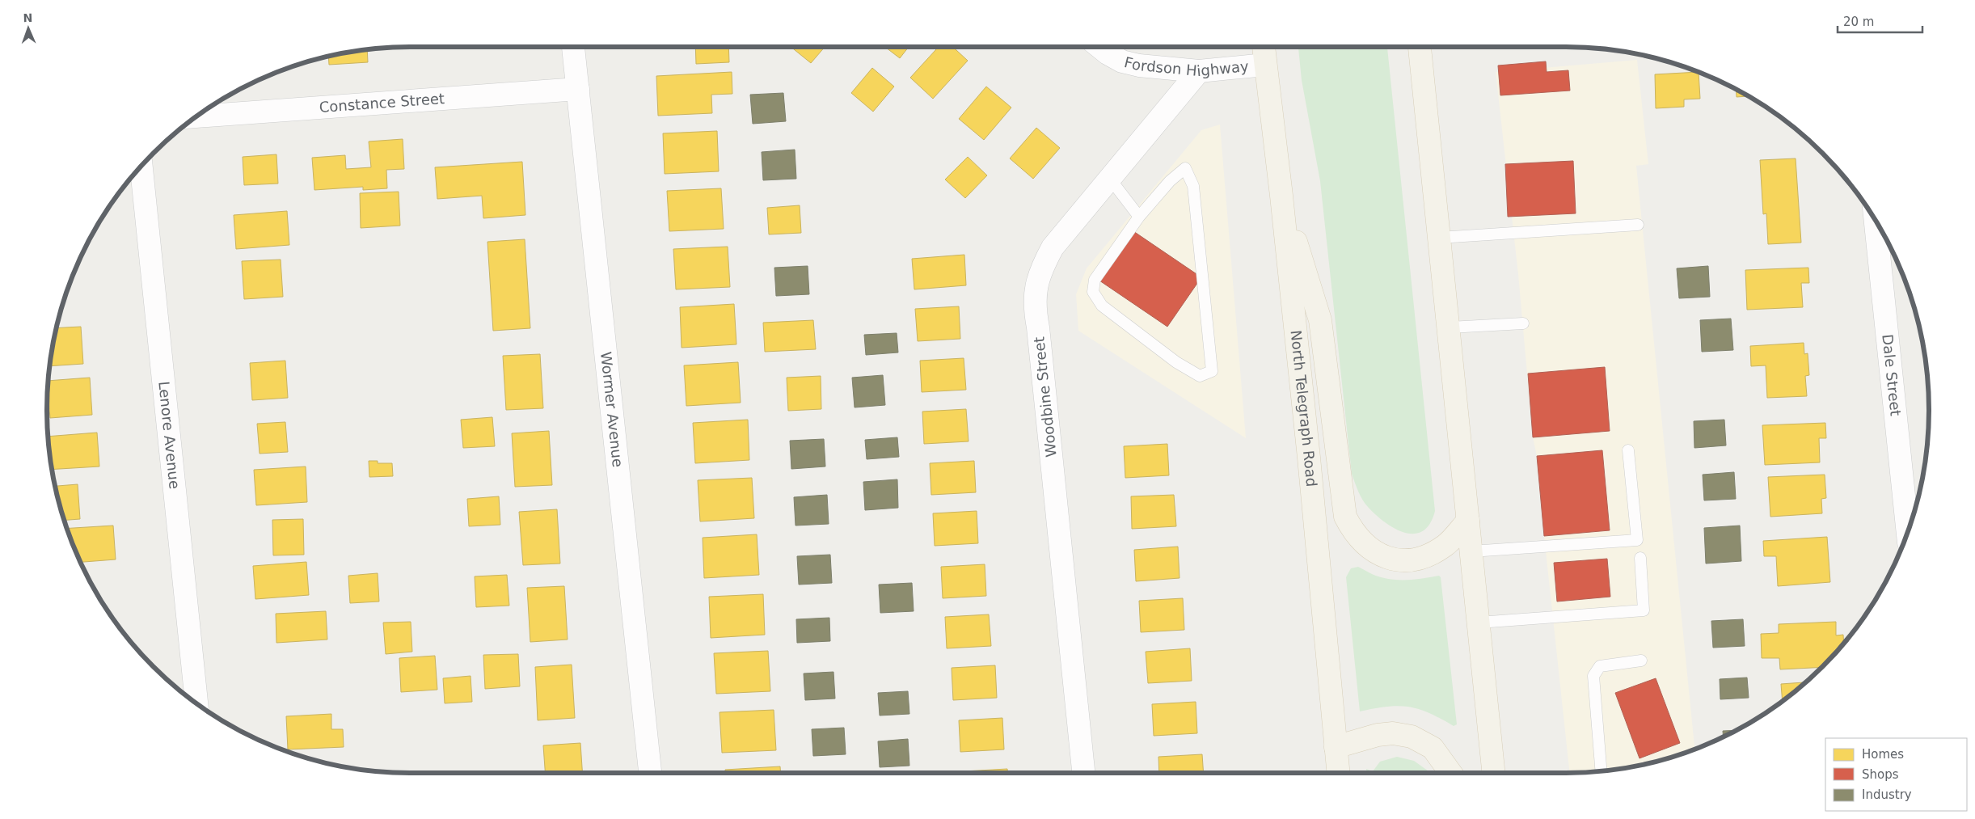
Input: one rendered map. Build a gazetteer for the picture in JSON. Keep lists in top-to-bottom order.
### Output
{
  "streets": {
    "main road": ["North Telegraph Road"],
    "street": [
      "Fordson Highway",
      "Constance Street",
      "Dale Street",
      "Woodbine Street",
      "Wormer Avenue",
      "Lenore Avenue"
    ]
  },
  "crossings": [
    ["Fordson Highway", "Woodbine Street"],
    ["Fordson Highway", "North Telegraph Road"],
    ["Constance Street", "Wormer Avenue"]
  ],
  "legend": ["Homes", "Shops", "Industry"],
  "scale_bar": "20 m",
  "north": "top"
}
